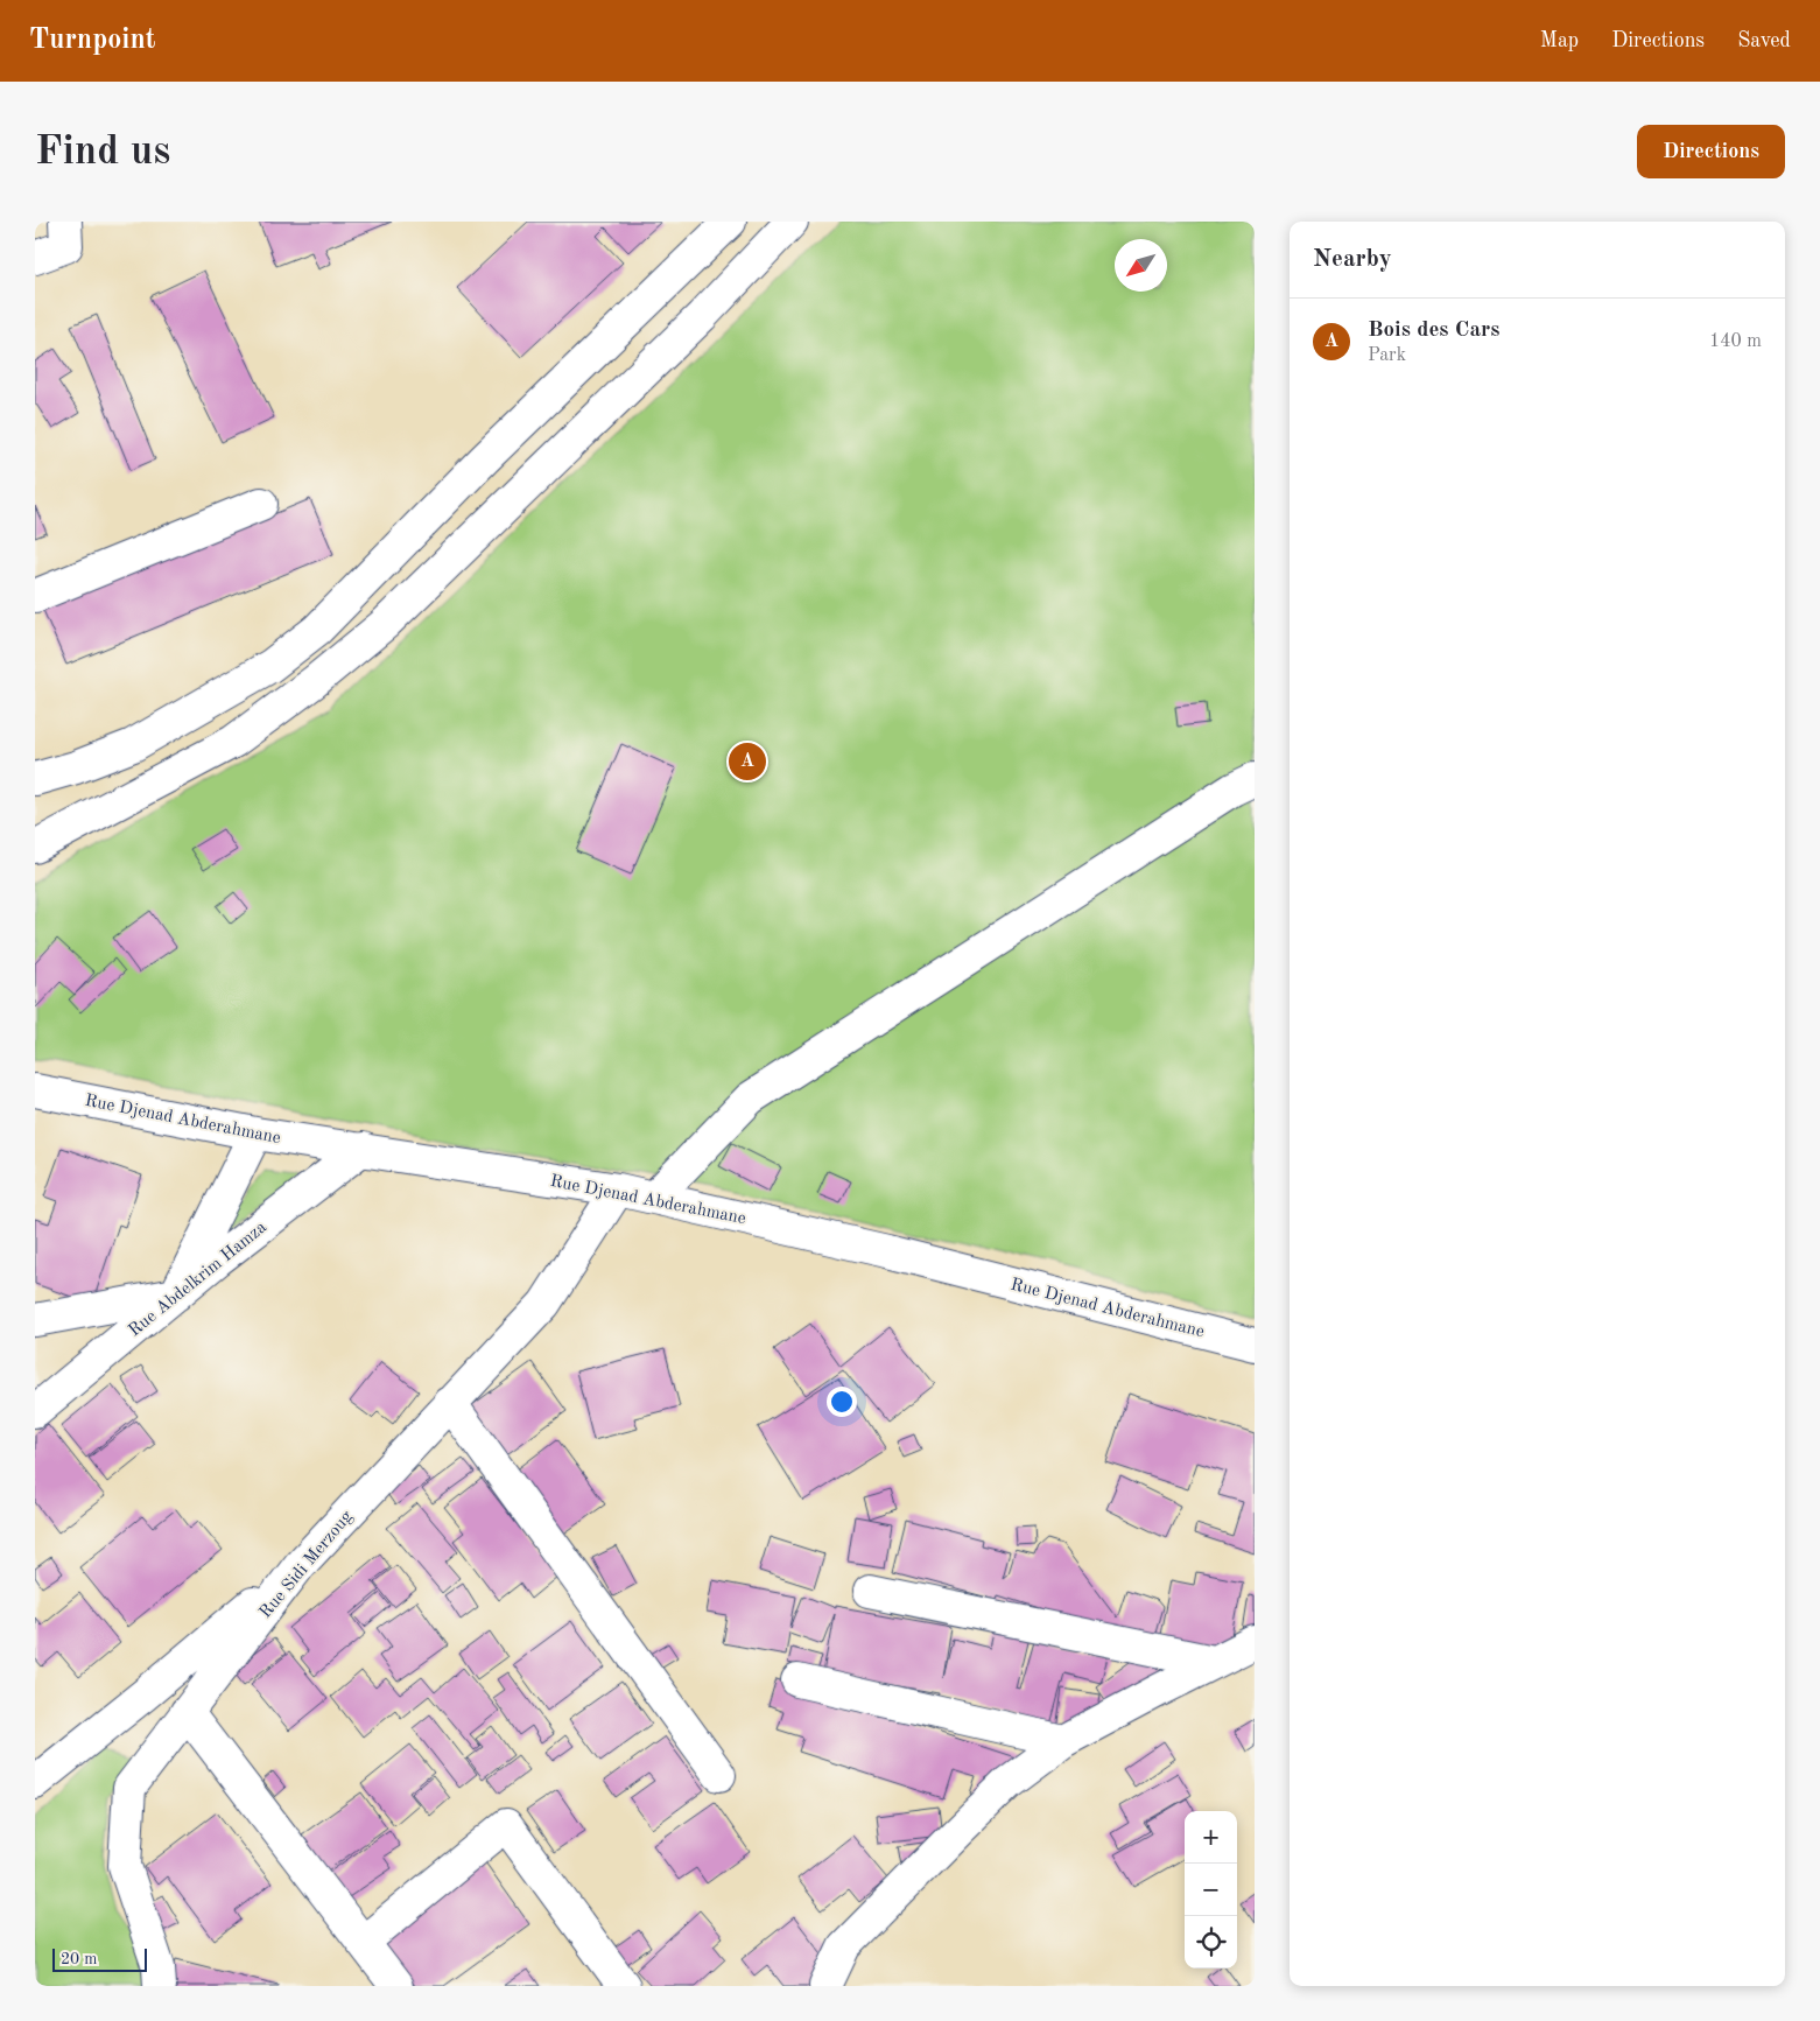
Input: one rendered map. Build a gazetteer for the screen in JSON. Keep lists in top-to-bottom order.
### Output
{
  "streets": {
    "street": ["Rue Djenad Abderahmane", "Rue Abdelkrim Hamza", "Rue Sidi Merzoug"]
  },
  "crossings": [
    ["Rue Djenad Abderahmane", "Rue Abdelkrim Hamza"],
    ["Rue Djenad Abderahmane", "Rue Sidi Merzoug"]
  ],
  "scale_bar": "20 m",
  "north": "bottom left",
  "page": {
    "header": "Turnpoint",
    "nav": ["Map", "Directions", "Saved"],
    "buttons": "Directions",
    "title": "Find us",
    "heading": "Nearby",
    "list": [
      {
        "mark": "A",
        "name": "Bois des Cars",
        "note": "Park",
        "value": "140 m"
      }
    ],
    "pins": "A",
    "map_buttons": ["+", "−"],
    "scale": "20 m"
  }
}
